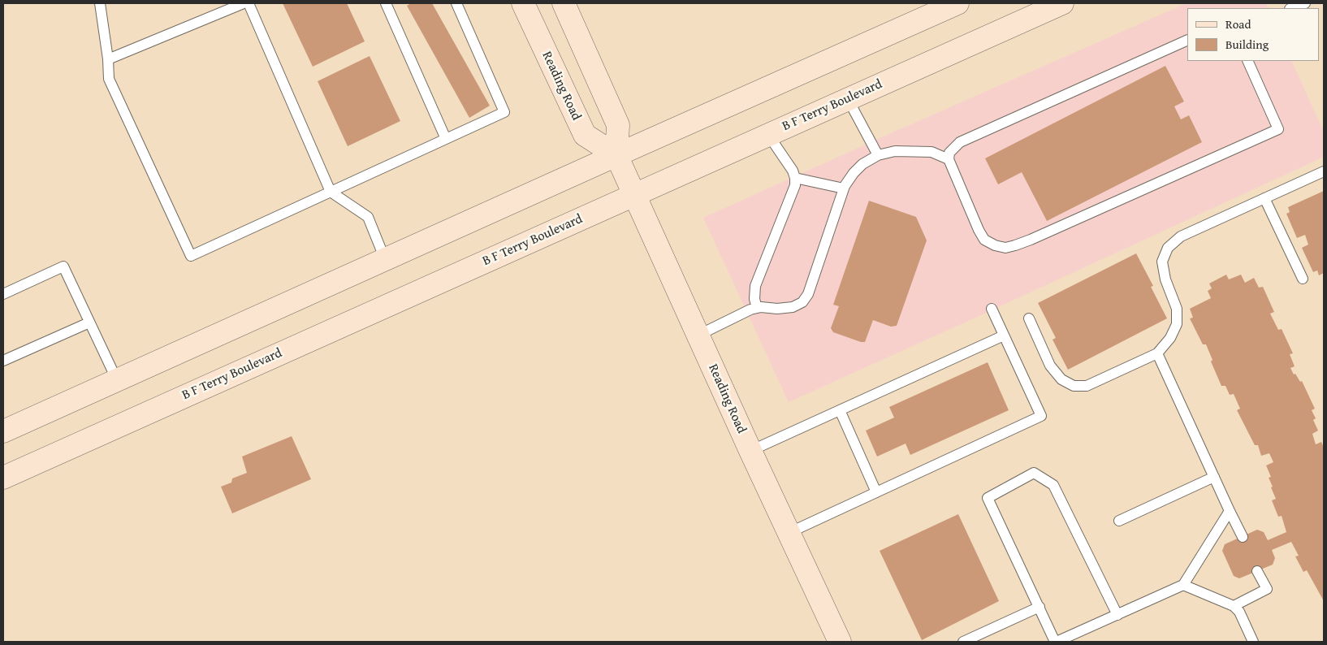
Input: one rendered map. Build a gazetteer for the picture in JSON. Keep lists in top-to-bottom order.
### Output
{
  "streets": {
    "main road": ["Reading Road", "B F Terry Boulevard"]
  },
  "crossings": [
    ["Reading Road", "B F Terry Boulevard"]
  ],
  "legend": ["Road", "Building"]
}
